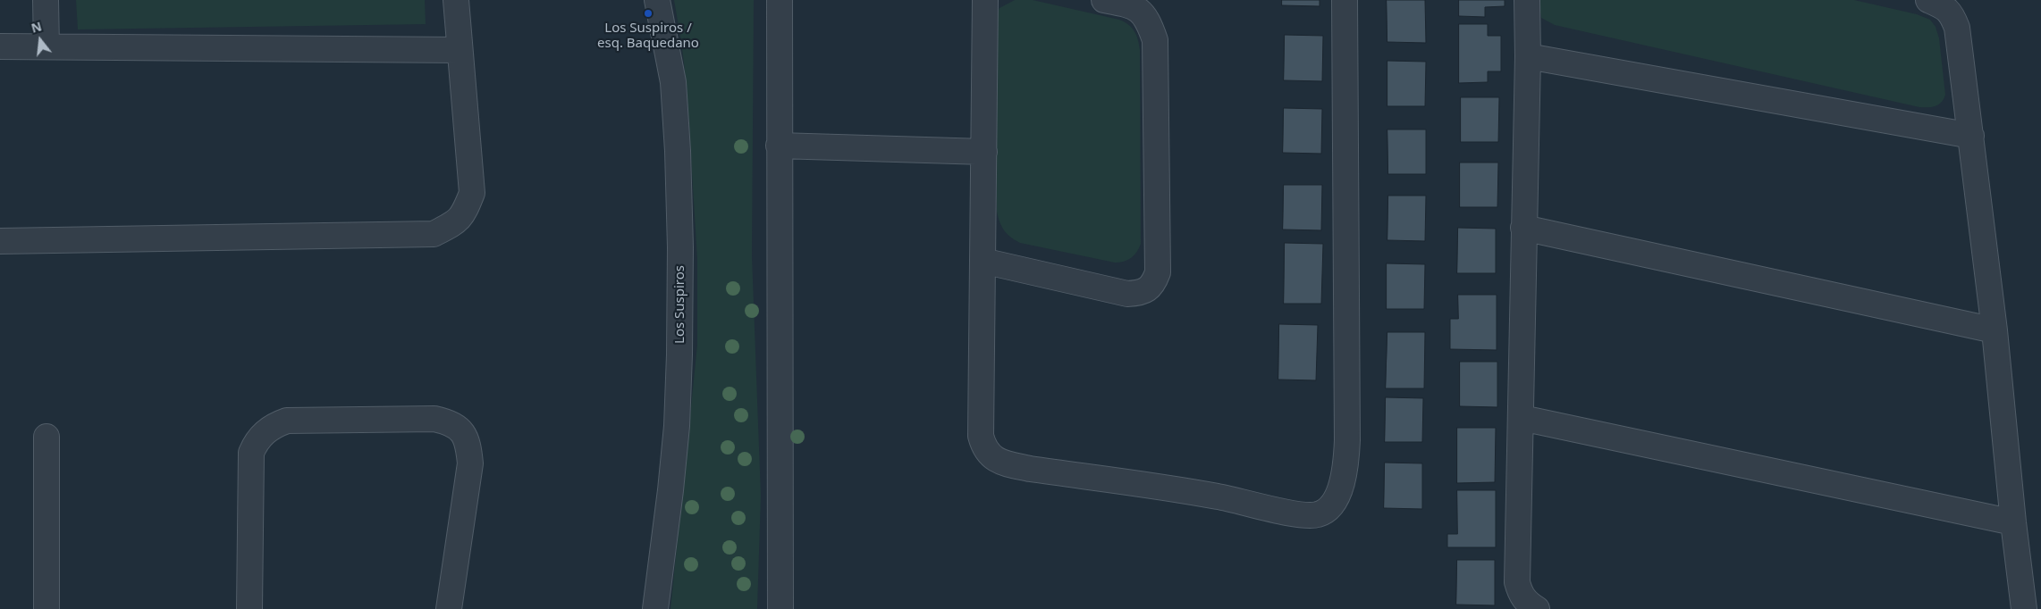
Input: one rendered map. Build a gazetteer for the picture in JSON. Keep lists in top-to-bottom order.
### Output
{
  "streets": {
    "street": ["Los Suspiros"]
  },
  "places": ["Los Suspiros / esq. Baquedano"],
  "north": "top"
}
